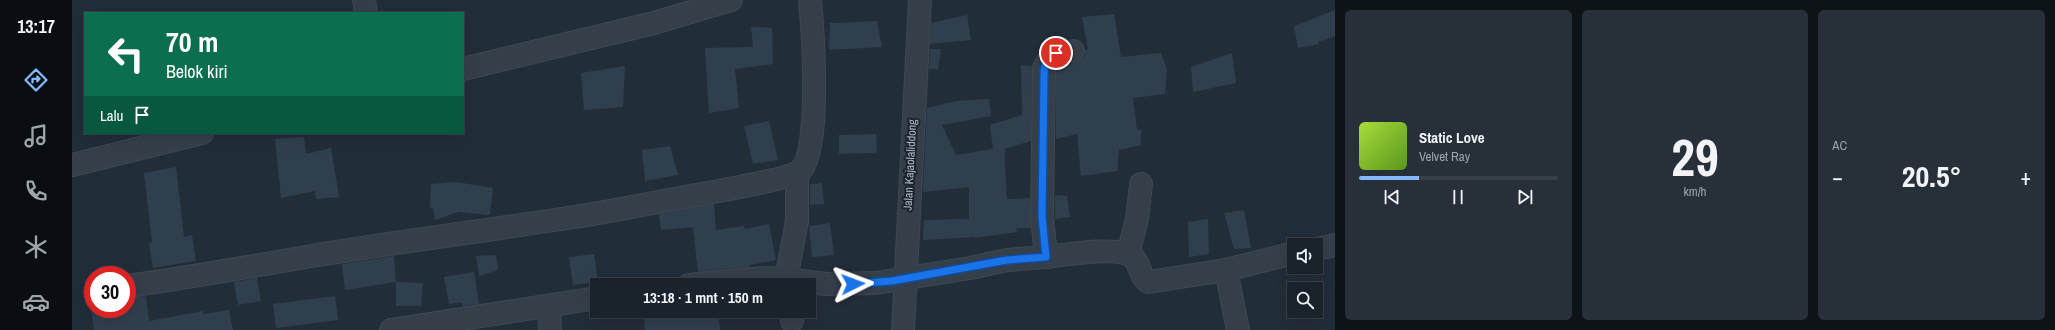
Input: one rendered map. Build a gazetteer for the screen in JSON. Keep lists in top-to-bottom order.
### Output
{
  "streets": {
    "street": ["Jalan Kajaolaliddong"]
  },
  "page": {
    "tabs": "13:17",
    "tile": [
      ["29", "km/h"],
      "AC"
    ],
    "turn": ["70 m", "Belok kiri"],
    "then": "Lalu",
    "song": ["Static Love", "Velvet Ray"],
    "heat": ["−", "20.5°", "+"],
    "limit": "30",
    "trip": "13:18 · 1 mnt · 150 m"
  }
}
